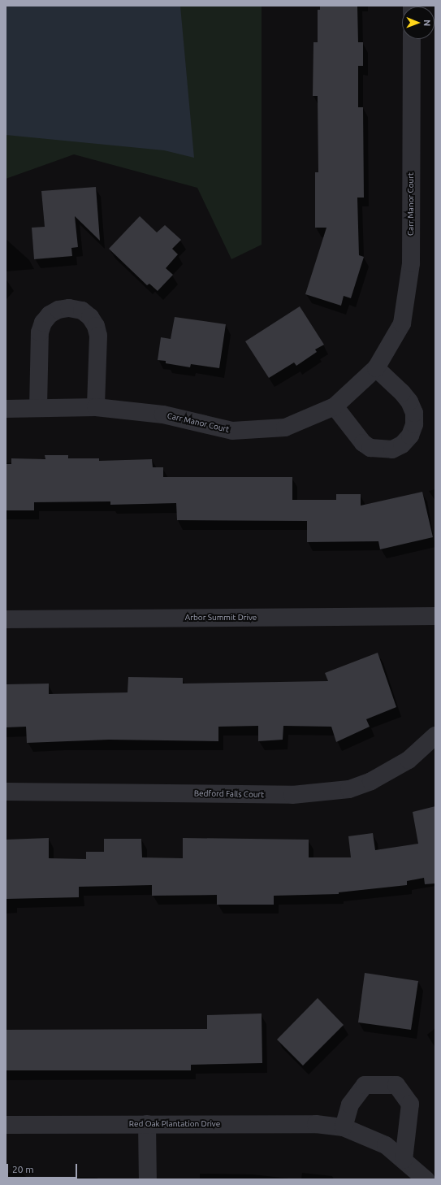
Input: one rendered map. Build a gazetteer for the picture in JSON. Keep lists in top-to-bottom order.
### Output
{
  "streets": {
    "street": [
      "Carr Manor Court",
      "Arbor Summit Drive",
      "Bedford Falls Court",
      "Red Oak Plantation Drive"
    ]
  },
  "scale_bar": "20 m",
  "north": "right"
}
